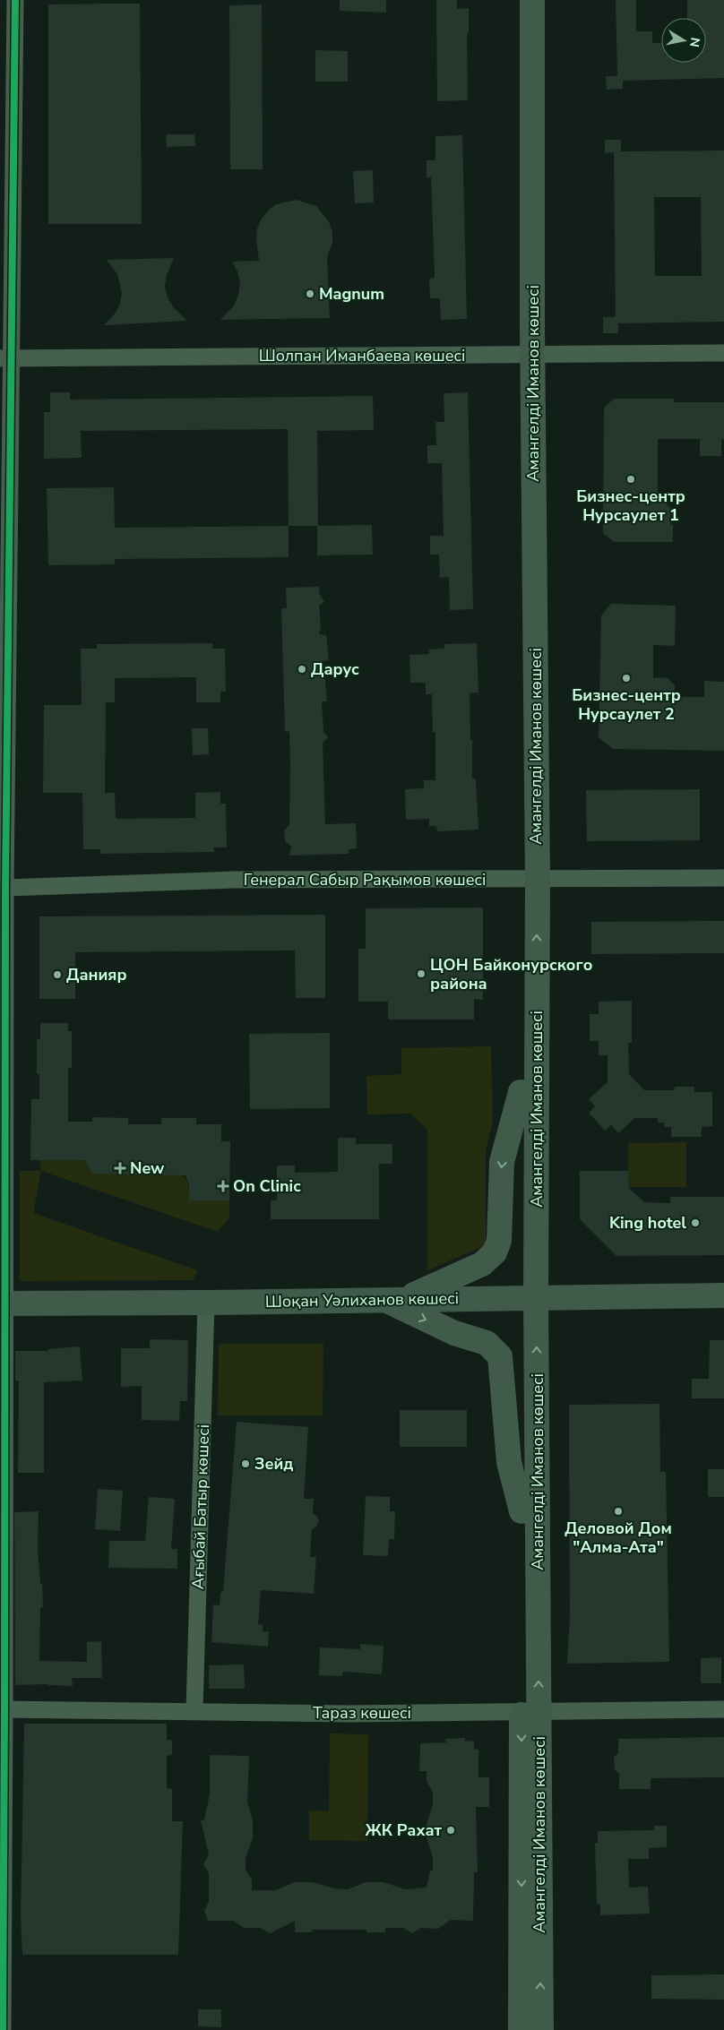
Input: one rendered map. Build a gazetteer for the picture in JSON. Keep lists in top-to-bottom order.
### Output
{
  "streets": {
    "main road": ["Амангелді Иманов көшесі", "Шоқан Уәлиханов көшесі"],
    "street": [
      "Шолпан Иманбаева көшесі",
      "Генерал Сабыр Рақымов көшесі",
      "Ағыбай Батыр көшесі",
      "Тараз көшесі"
    ]
  },
  "crossings": [
    ["Шолпан Иманбаева көшесі", "Амангелді Иманов көшесі"],
    ["Амангелді Иманов көшесі", "Генерал Сабыр Рақымов көшесі"],
    ["Амангелді Иманов көшесі", "Шоқан Уәлиханов көшесі"],
    ["Амангелді Иманов көшесі", "Тараз көшесі"],
    ["Шоқан Уәлиханов көшесі", "Ағыбай Батыр көшесі"],
    ["Ағыбай Батыр көшесі", "Тараз көшесі"]
  ],
  "places": {
    "other": [
      "Magnum",
      "Бизнес-центр Нурсаулет 1",
      "Дарус",
      "Бизнес-центр Нурсаулет 2",
      "ЦОН Байконурского района",
      "Данияр",
      "King hotel",
      "Зейд",
      "Деловой Дом \"Алма-Ата\"",
      "ЖК Рахат"
    ],
    "health": ["New", "On Clinic"]
  },
  "north": "right"
}
